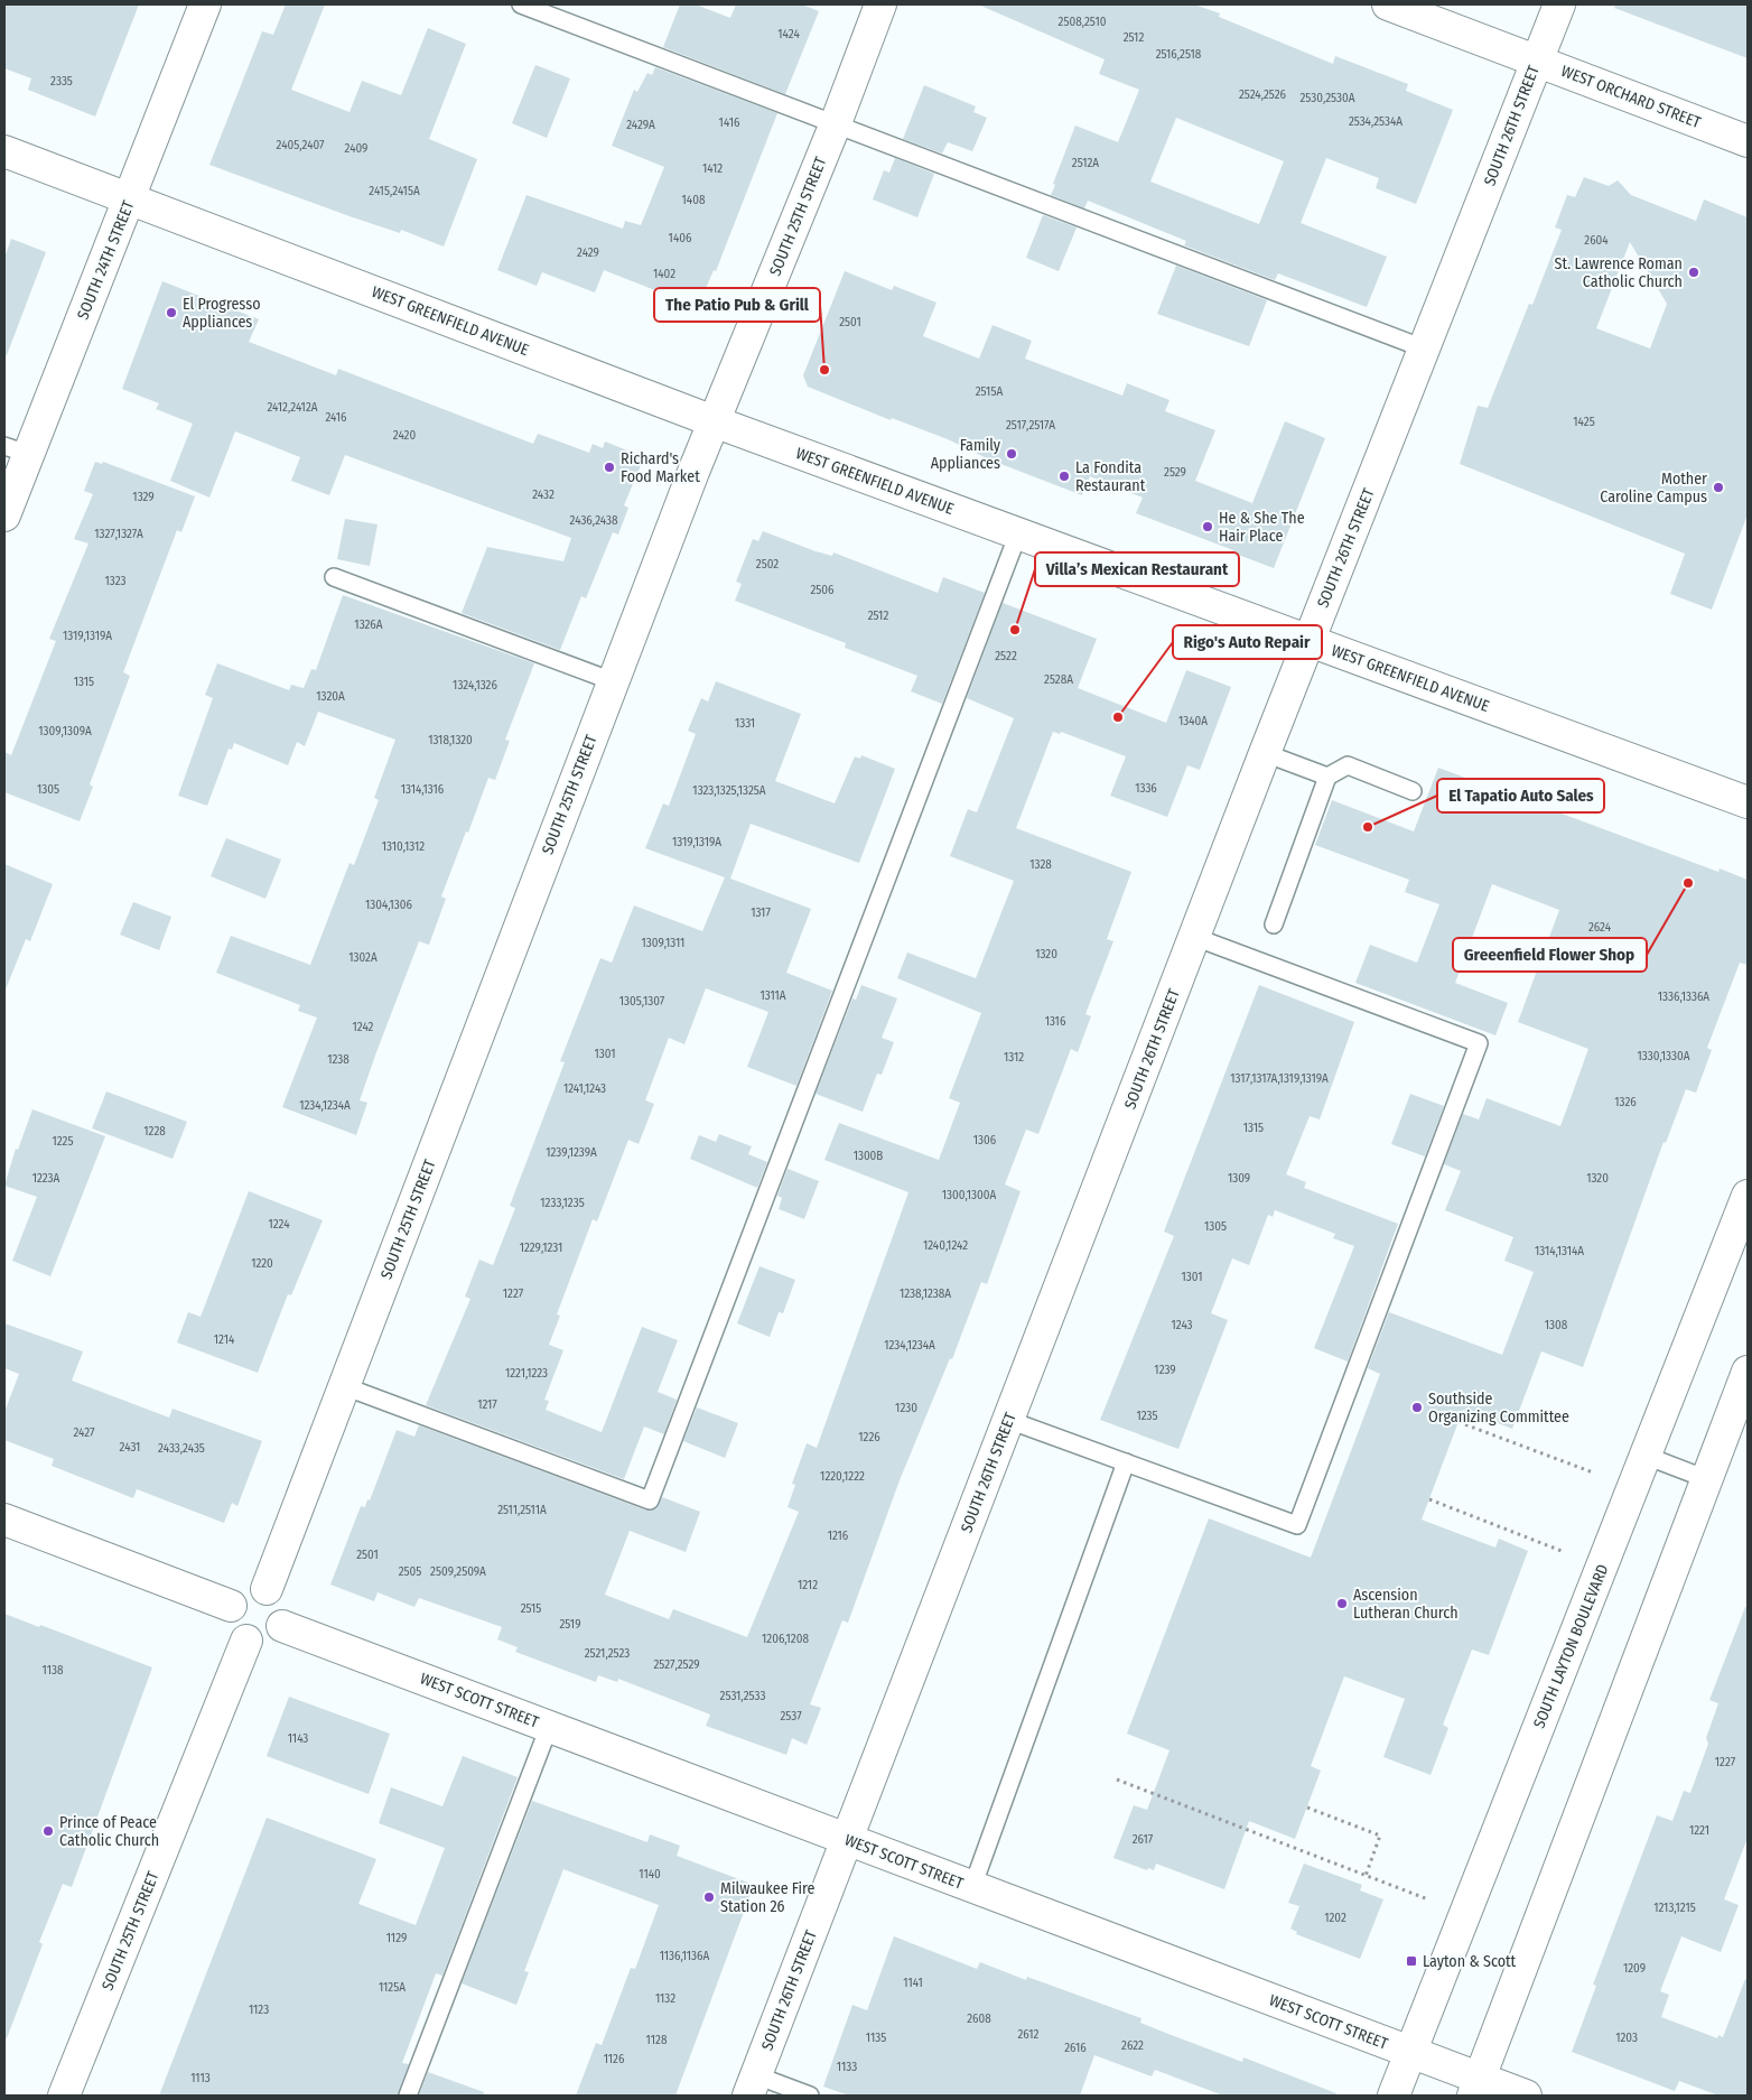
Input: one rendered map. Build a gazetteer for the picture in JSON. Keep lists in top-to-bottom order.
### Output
{
  "streets": {
    "street": [
      "WEST ORCHARD STREET",
      "SOUTH 26TH STREET",
      "SOUTH 25TH STREET",
      "SOUTH 24TH STREET",
      "WEST GREENFIELD AVENUE",
      "SOUTH LAYTON BOULEVARD",
      "WEST SCOTT STREET"
    ]
  },
  "crossings": [
    ["WEST ORCHARD STREET", "SOUTH 26TH STREET"],
    ["SOUTH 26TH STREET", "WEST GREENFIELD AVENUE"],
    ["SOUTH 26TH STREET", "WEST SCOTT STREET"],
    ["SOUTH 25TH STREET", "WEST GREENFIELD AVENUE"],
    ["SOUTH 25TH STREET", "WEST SCOTT STREET"],
    ["SOUTH 24TH STREET", "WEST GREENFIELD AVENUE"],
    ["SOUTH LAYTON BOULEVARD", "WEST SCOTT STREET"]
  ],
  "places": {
    "other": [
      "St. Lawrence Roman Catholic Church",
      "El Progresso Appliances",
      "The Patio Pub & Grill",
      "Family Appliances",
      "Richard's Food Market",
      "La Fondita Restaurant",
      "Mother Caroline Campus",
      "He & She The Hair Place",
      "Villa’s Mexican Restaurant",
      "Rigo's Auto Repair",
      "El Tapatio Auto Sales",
      "Greeenfield Flower Shop",
      "Southside Organizing Committee",
      "Ascension Lutheran Church",
      "Prince of Peace Catholic Church",
      "Milwaukee Fire Station 26"
    ],
    "transit": ["Layton & Scott"]
  },
  "house_numbers": [
    "2508,2510",
    "1424",
    "2512",
    "2516,2518",
    "2335",
    "2524,2526",
    "2530,2530A",
    "2534,2534A",
    "1416",
    "2429A",
    "2405,2407",
    "2409",
    "2512A",
    "1412",
    "2415,2415A",
    "1408",
    "1406",
    "2604",
    "2429",
    "1402",
    "2501",
    "2515A",
    "2412,2412A",
    "2416",
    "1425",
    "2517,2517A",
    "2420",
    "2529",
    "2432",
    "1329",
    "2436,2438",
    "1327,1327A",
    "2502",
    "1323",
    "2506",
    "2512",
    "1326A",
    "1319,1319A",
    "2522",
    "2528A",
    "1315",
    "1324,1326",
    "1320A",
    "1340A",
    "1331",
    "1309,1309A",
    "1318,1320",
    "1336",
    "1305",
    "1314,1316",
    "1323,1325,1325A",
    "1319,1319A",
    "1310,1312",
    "1328",
    "1304,1306",
    "1317",
    "2624",
    "1309,1311",
    "1320",
    "1302A",
    "1311A",
    "1336,1336A",
    "1305,1307",
    "1316",
    "1242",
    "1301",
    "1330,1330A",
    "1312",
    "1238",
    "1317,1317A,1319,1319A",
    "1241,1243",
    "1326",
    "1234,1234A",
    "1315",
    "1228",
    "1306",
    "1225",
    "1239,1239A",
    "1300B",
    "1223A",
    "1309",
    "1320",
    "1300,1300A",
    "1233,1235",
    "1224",
    "1305",
    "1240,1242",
    "1229,1231",
    "1314,1314A",
    "1220",
    "1301",
    "1227",
    "1238,1238A",
    "1243",
    "1308",
    "1214",
    "1234,1234A",
    "1239",
    "1221,1223",
    "1217",
    "1230",
    "1235",
    "2427",
    "1226",
    "2431",
    "2433,2435",
    "1220,1222",
    "2511,2511A",
    "1216",
    "2501",
    "2505",
    "2509,2509A",
    "1212",
    "2515",
    "2519",
    "1206,1208",
    "2521,2523",
    "2527,2529",
    "1138",
    "2531,2533",
    "2537",
    "1143",
    "1227",
    "1221",
    "2617",
    "1140",
    "1213,1215",
    "1202",
    "1129",
    "1136,1136A",
    "1209",
    "1141",
    "1125A",
    "1132",
    "1123",
    "2608",
    "2612",
    "1135",
    "1203",
    "1128",
    "2622",
    "2616",
    "1126",
    "1133",
    "1113"
  ]
}
